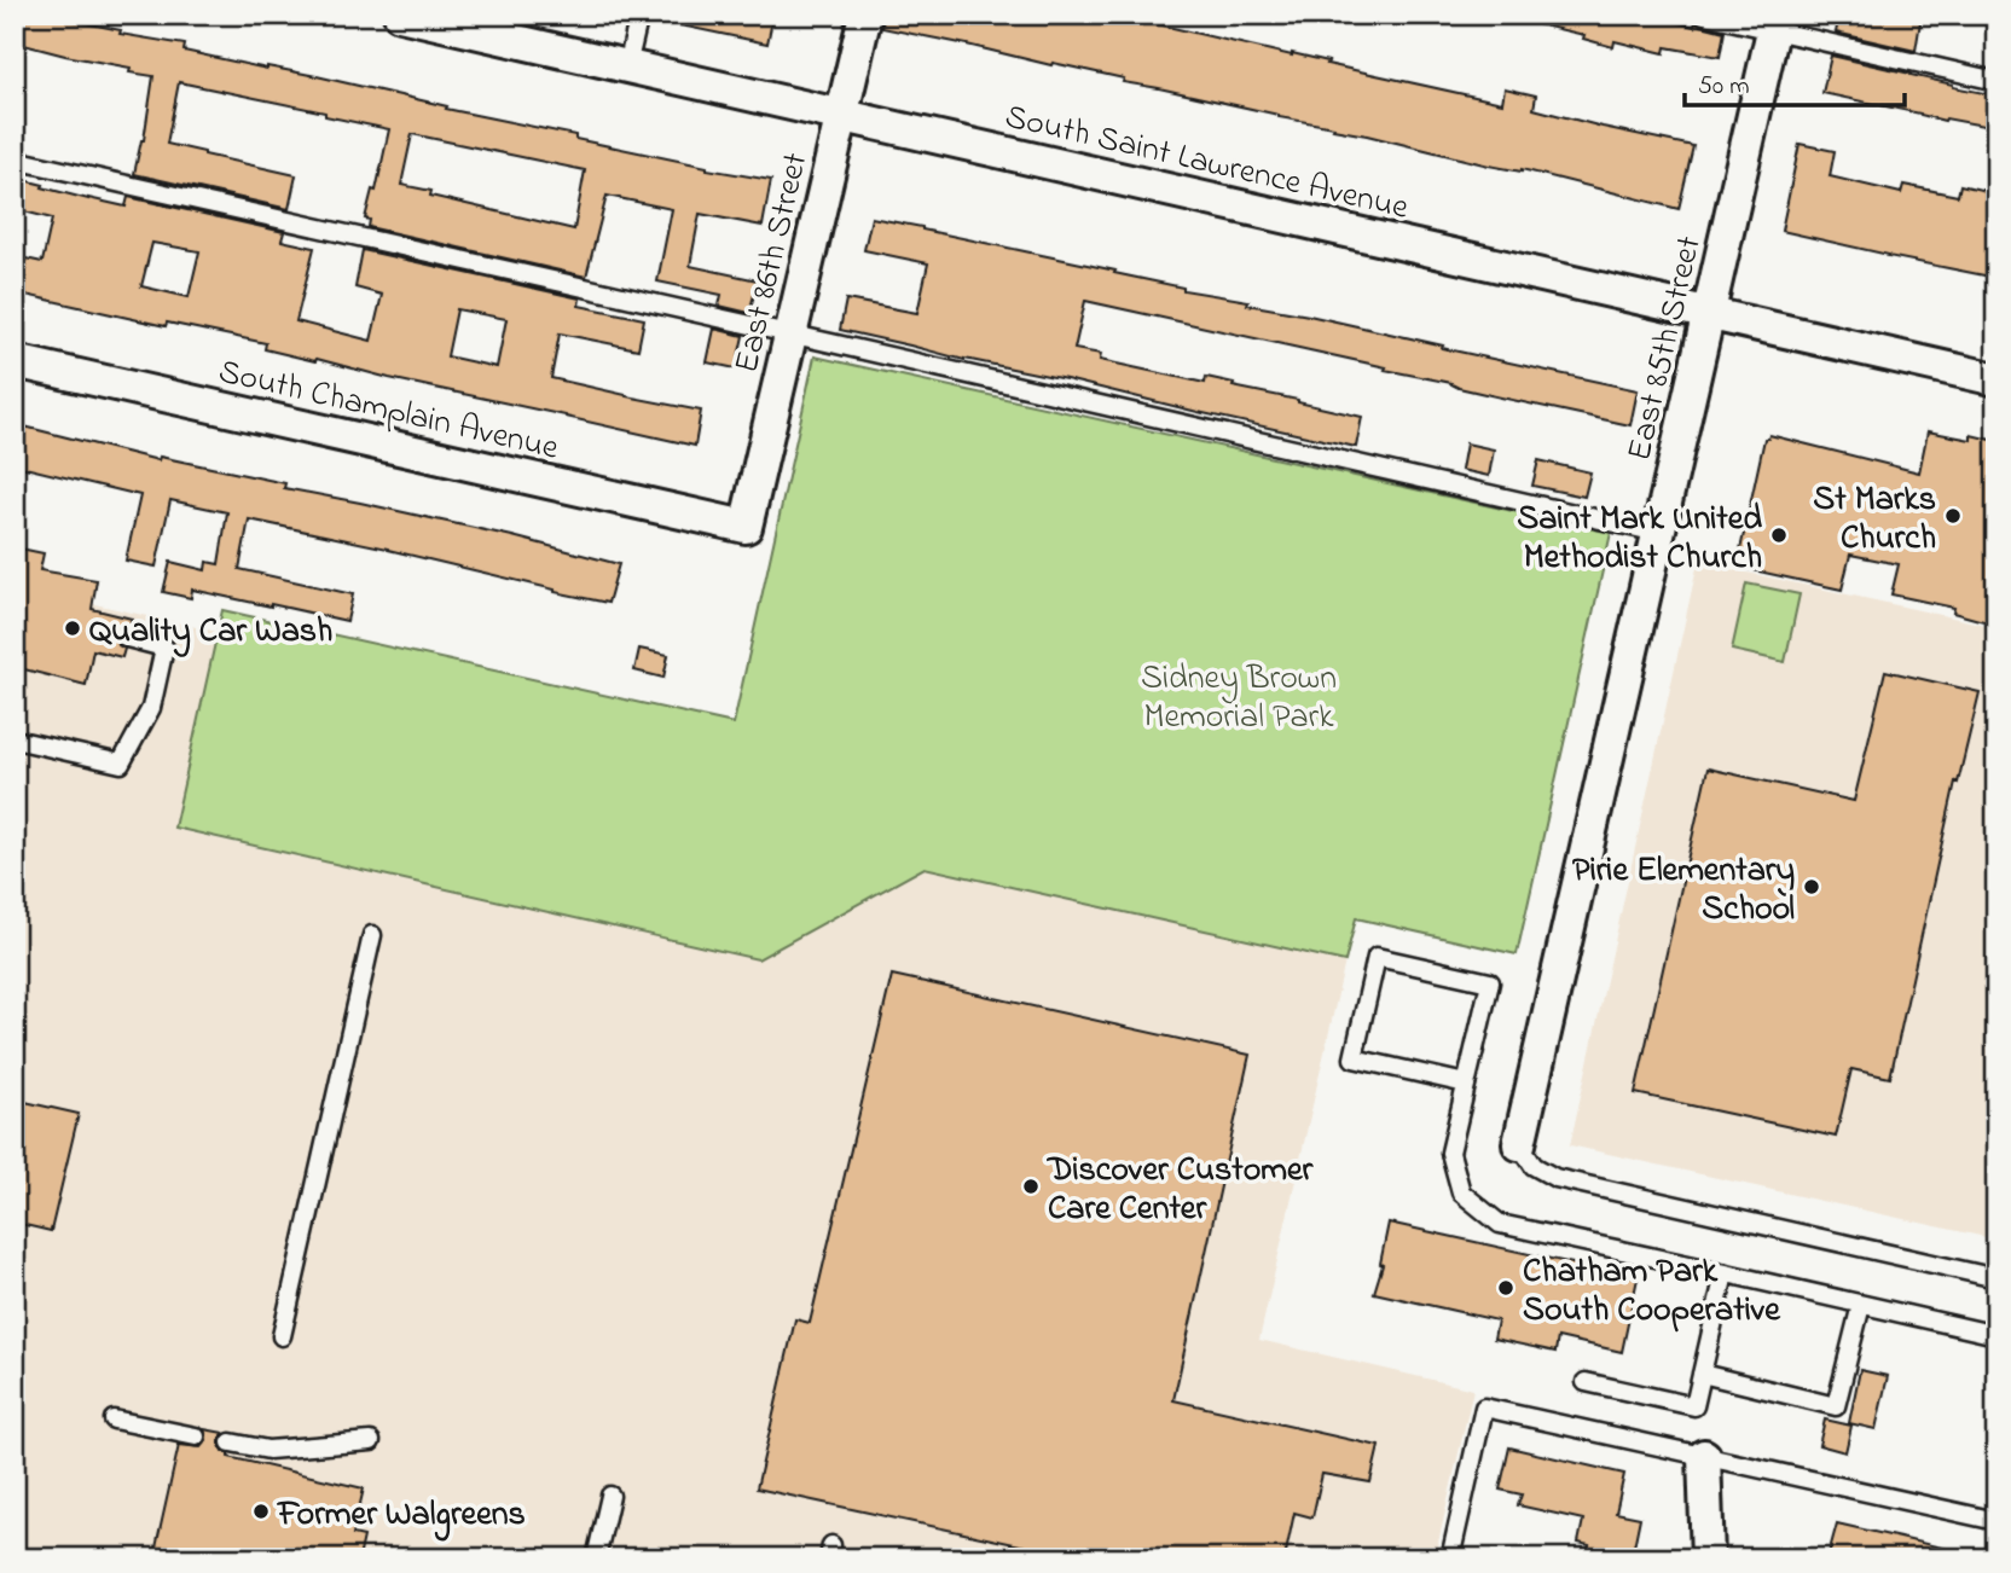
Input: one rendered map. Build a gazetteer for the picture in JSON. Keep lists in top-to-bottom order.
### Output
{
  "streets": {
    "street": [
      "South Saint Lawrence Avenue",
      "East 86th Street",
      "East 85th Street",
      "South Champlain Avenue"
    ]
  },
  "crossings": [
    ["South Saint Lawrence Avenue", "East 86th Street"],
    ["South Saint Lawrence Avenue", "East 85th Street"],
    ["East 86th Street", "South Champlain Avenue"]
  ],
  "parks": ["Sidney Brown Memorial Park"],
  "places": [
    "St Marks Church",
    "Saint Mark United Methodist Church",
    "Quality Car Wash",
    "Pirie Elementary School",
    "Discover Customer Care Center",
    "Chatham Park South Cooperative",
    "Former Walgreens"
  ],
  "scale_bar": "50 m"
}
